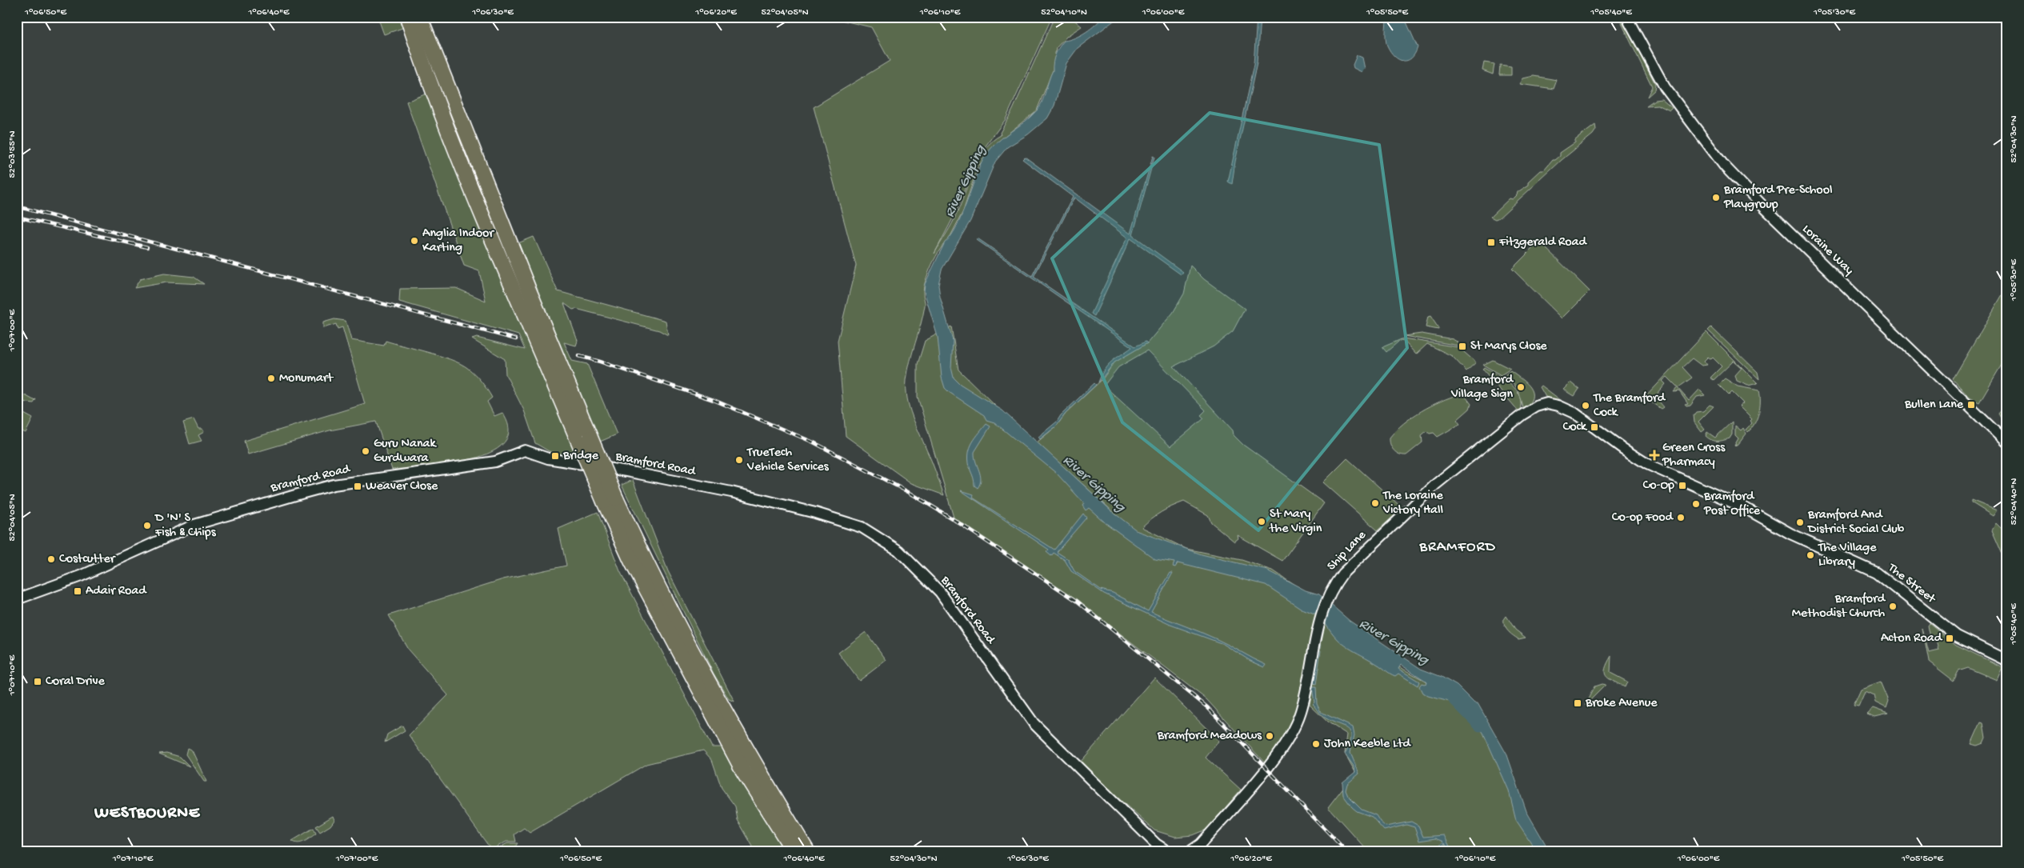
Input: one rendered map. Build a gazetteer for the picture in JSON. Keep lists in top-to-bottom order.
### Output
{
  "streets": {
    "main road": [
      "Loraine Way",
      "Bramford Road",
      "Ship Lane",
      "The Street"
    ]
  },
  "crossings": [
    ["Ship Lane", "The Street"]
  ],
  "districts": ["BRAMFORD", "WESTBOURNE"],
  "water": ["River Gipping"],
  "places": {
    "other": [
      "Bramford Pre-School Playgroup",
      "Anglia Indoor Karting",
      "Monumart",
      "Bramford Village Sign",
      "The Bramford Cock",
      "Guru Nanak Gurdwara",
      "TrueTech Vehicle Services",
      "The Loraine Victory Hall",
      "Bramford Post Office",
      "Co-op Food",
      "St Mary the Virgin",
      "Bramford And District Social Club",
      "D 'N' S Fish & Chips",
      "The Village Library",
      "Costcutter",
      "Bramford Methodist Church",
      "Bramford Meadows",
      "John Keeble Ltd"
    ],
    "transit": [
      "Fitzgerald Road",
      "St Marys Close",
      "Bullen Lane",
      "Cock",
      "Bridge",
      "Co-Op",
      "Weaver Close",
      "Adair Road",
      "Acton Road",
      "Coral Drive",
      "Broke Avenue"
    ],
    "health": ["Green Cross Pharmacy"]
  },
  "coordinates": [
    "1°06'50\"E",
    "1°06'40\"E",
    "1°06'30\"E",
    "1°06'20\"E",
    "52°04'05\"N",
    "1°06'10\"E",
    "52°04'10\"N",
    "1°06'00\"E",
    "1°05'50\"E",
    "1°05'40\"E",
    "1°05'30\"E",
    "52°04'30\"N",
    "52°03'55\"N",
    "1°07'00\"E",
    "52°04'40\"N",
    "1°07'10\"E"
  ]
}
